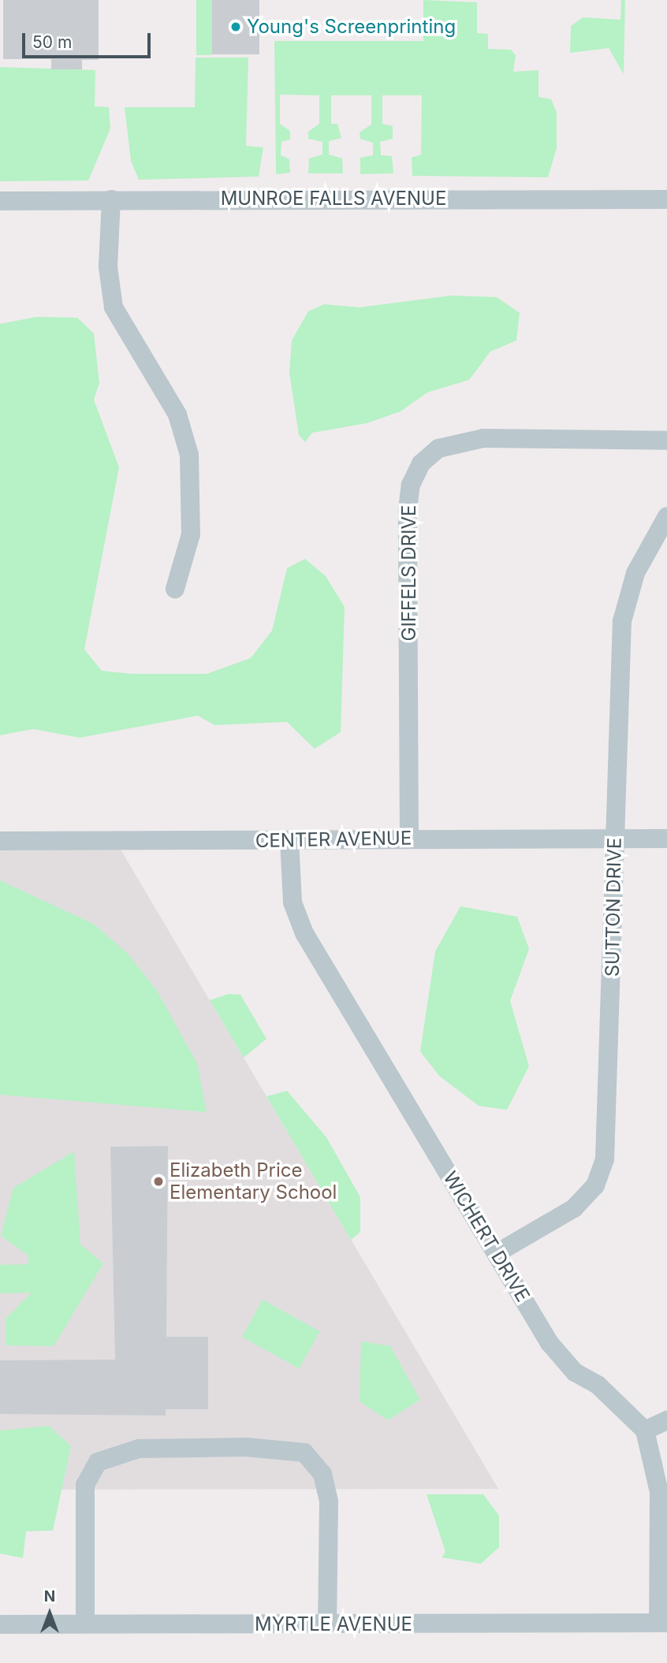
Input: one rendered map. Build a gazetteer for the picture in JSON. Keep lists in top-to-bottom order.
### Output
{
  "streets": {
    "street": [
      "MUNROE FALLS AVENUE",
      "GIFFELS DRIVE",
      "CENTER AVENUE",
      "SUTTON DRIVE",
      "WICHERT DRIVE",
      "MYRTLE AVENUE"
    ]
  },
  "crossings": [
    ["GIFFELS DRIVE", "CENTER AVENUE"],
    ["CENTER AVENUE", "SUTTON DRIVE"],
    ["CENTER AVENUE", "WICHERT DRIVE"],
    ["SUTTON DRIVE", "WICHERT DRIVE"]
  ],
  "places": ["Young's Screenprinting", "Elizabeth Price Elementary School"],
  "scale_bar": "50 m",
  "north": "top"
}
